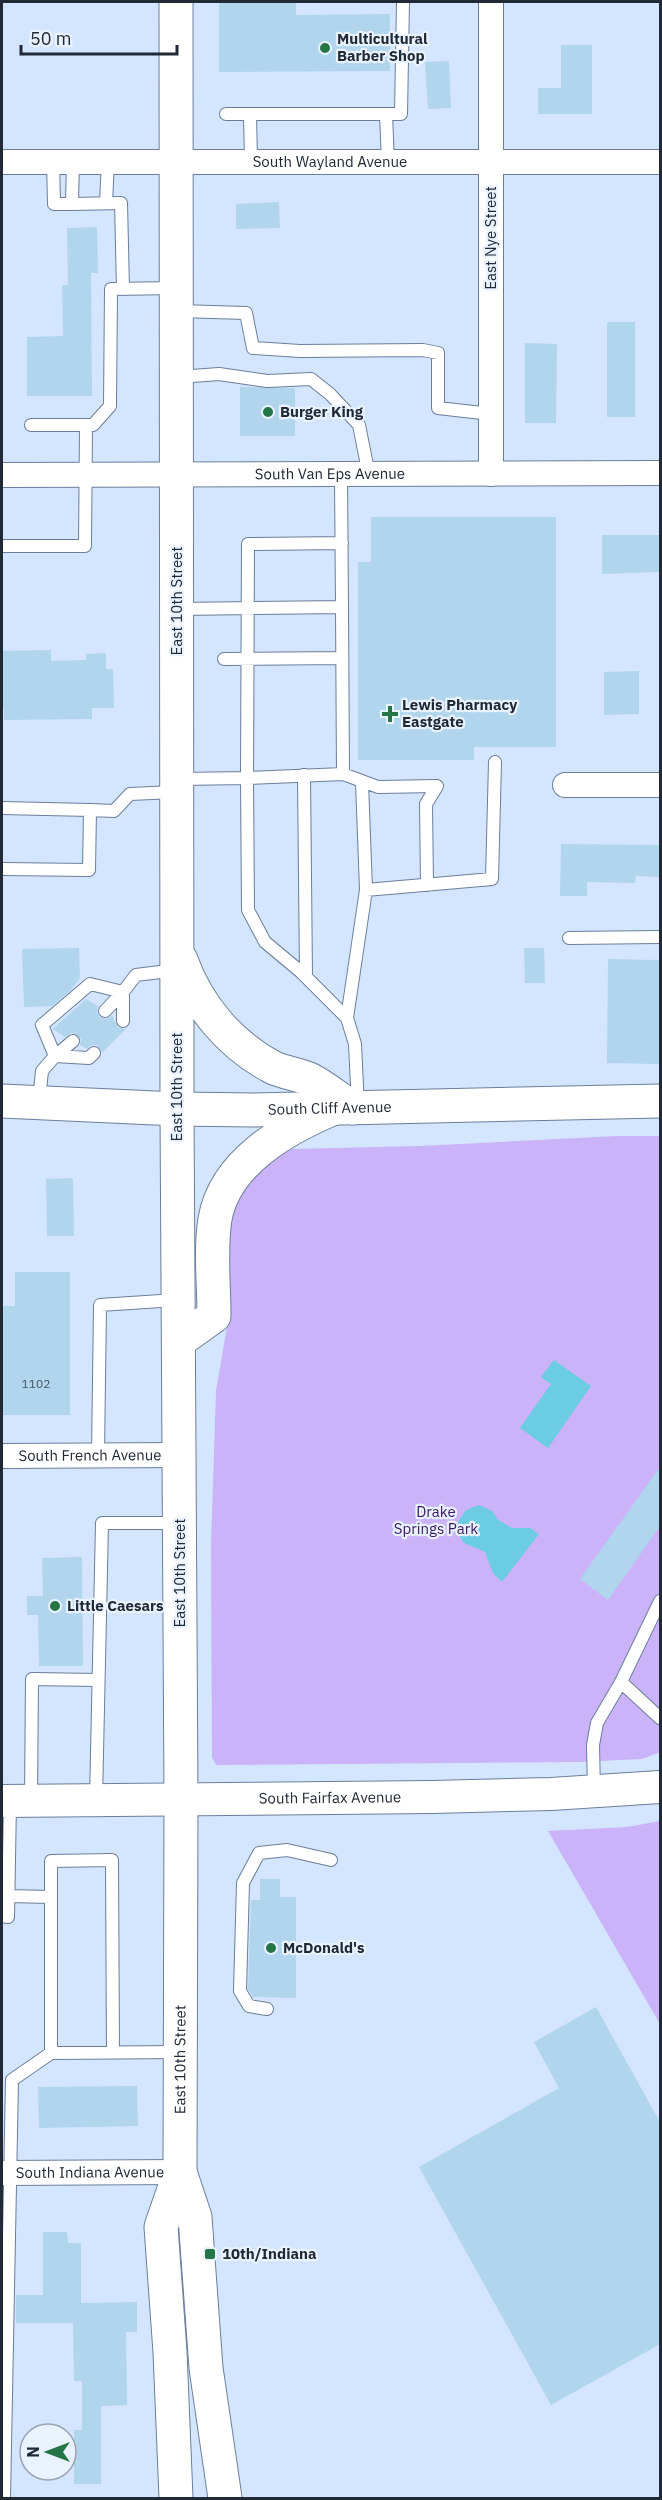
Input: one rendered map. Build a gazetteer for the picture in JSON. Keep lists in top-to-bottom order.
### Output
{
  "streets": {
    "main road": ["East 10th Street", "South Cliff Avenue"],
    "street": [
      "South Wayland Avenue",
      "East Nye Street",
      "South Van Eps Avenue",
      "South French Avenue",
      "South Fairfax Avenue",
      "South Indiana Avenue"
    ]
  },
  "crossings": [
    ["South Wayland Avenue", "East Nye Street"],
    ["South Wayland Avenue", "East 10th Street"],
    ["East Nye Street", "South Van Eps Avenue"],
    ["South Van Eps Avenue", "East 10th Street"],
    ["East 10th Street", "South Cliff Avenue"],
    ["East 10th Street", "South French Avenue"],
    ["East 10th Street", "South Fairfax Avenue"],
    ["East 10th Street", "South Indiana Avenue"]
  ],
  "parks": ["Drake Springs Park"],
  "places": {
    "other": [
      "Multicultural Barber Shop",
      "Burger King",
      "Little Caesars",
      "McDonald's"
    ],
    "health": ["Lewis Pharmacy Eastgate"],
    "transit": ["10th/Indiana"]
  },
  "house_numbers": ["1102"],
  "scale_bar": "50 m",
  "north": "left"
}
